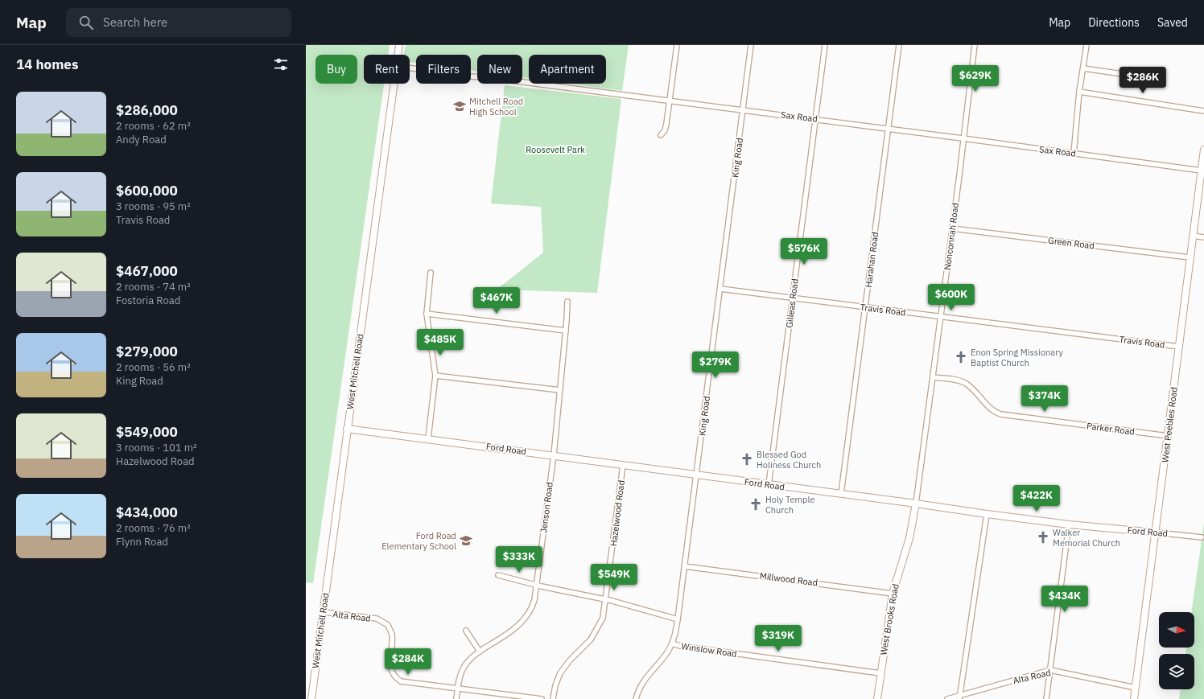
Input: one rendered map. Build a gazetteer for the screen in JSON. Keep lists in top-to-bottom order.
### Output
{
  "streets": {
    "main road": [
      "West Mitchell Road",
      "West Peebles Road",
      "Ford Road",
      "West Brooks Road"
    ],
    "street": [
      "Sax Road",
      "King Road",
      "Nonconnah Road",
      "Green Road",
      "Harahan Road",
      "Gilleas Road",
      "Travis Road",
      "Parker Road",
      "Jenson Road",
      "Hazelwood Road",
      "Millwood Road",
      "Alta Road",
      "Winslow Road"
    ]
  },
  "crossings": [
    ["Sax Road", "King Road"],
    ["Sax Road", "Nonconnah Road"],
    ["Sax Road", "Harahan Road"],
    ["Sax Road", "Gilleas Road"],
    ["Sax Road", "West Peebles Road"],
    ["King Road", "Travis Road"],
    ["King Road", "Ford Road"],
    ["King Road", "Millwood Road"],
    ["King Road", "Winslow Road"],
    ["Nonconnah Road", "Green Road"],
    ["Nonconnah Road", "Travis Road"],
    ["Nonconnah Road", "Parker Road"],
    ["Nonconnah Road", "Ford Road"],
    ["Nonconnah Road", "West Brooks Road"],
    ["Green Road", "West Peebles Road"],
    ["Harahan Road", "Travis Road"],
    ["Harahan Road", "Ford Road"],
    ["Gilleas Road", "Travis Road"],
    ["Gilleas Road", "Ford Road"],
    ["Travis Road", "West Peebles Road"],
    ["West Mitchell Road", "Ford Road"],
    ["West Mitchell Road", "Alta Road"],
    ["West Peebles Road", "Parker Road"],
    ["West Peebles Road", "Ford Road"],
    ["West Peebles Road", "Alta Road"],
    ["Ford Road", "Jenson Road"],
    ["Ford Road", "Hazelwood Road"],
    ["Ford Road", "West Brooks Road"],
    ["Jenson Road", "Alta Road"],
    ["Millwood Road", "West Brooks Road"],
    ["West Brooks Road", "Winslow Road"]
  ],
  "parks": ["Roosevelt Park"],
  "places": {
    "school or university": ["Mitchell Road High School", "Ford Road Elementary School"],
    "church": [
      "Enon Spring Missionary Baptist Church",
      "Blessed God Holiness Church",
      "Holy Temple Church",
      "Walker Memorial Church"
    ]
  },
  "north": "right",
  "page": {
    "header": "Map",
    "search": "Search here",
    "nav": ["Map", "Directions", "Saved"],
    "heading": "14 homes",
    "chip": [
      "Buy",
      "Rent",
      "Filters",
      "New",
      "Apartment"
    ],
    "price": [
      "$629K",
      "$286K",
      "$576K",
      "$600K",
      "$467K",
      "$485K",
      "$279K",
      "$374K",
      "$422K",
      "$333K",
      "$549K",
      "$434K",
      "$319K",
      "$284K"
    ],
    "list": [
      {
        "name": "$286,000",
        "note": "2 rooms · 62 m² · Andy Road"
      },
      {
        "name": "$600,000",
        "note": "3 rooms · 95 m² · Travis Road"
      },
      {
        "name": "$467,000",
        "note": "2 rooms · 74 m² · Fostoria Road"
      },
      {
        "name": "$279,000",
        "note": "2 rooms · 56 m² · King Road"
      },
      {
        "name": "$549,000",
        "note": "3 rooms · 101 m² · Hazelwood Road"
      },
      {
        "name": "$434,000",
        "note": "2 rooms · 76 m² · Flynn Road"
      }
    ]
  }
}
